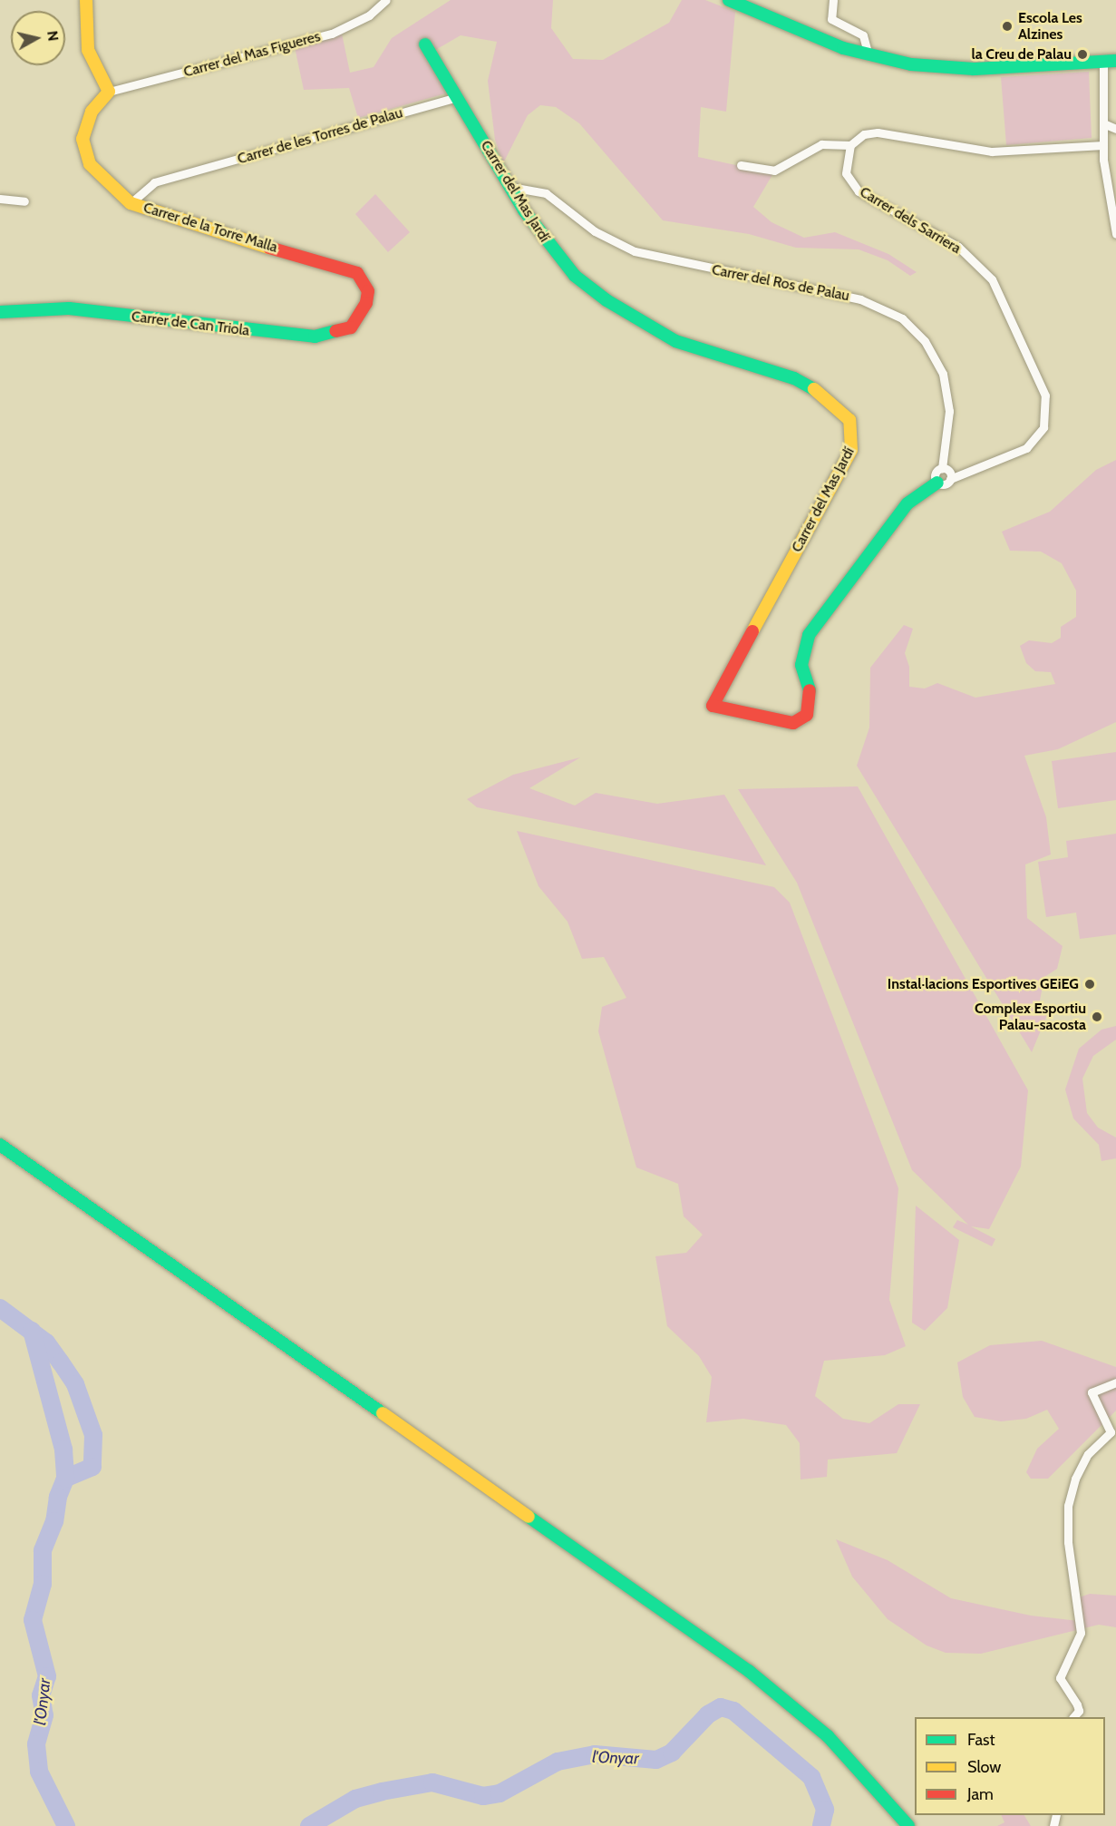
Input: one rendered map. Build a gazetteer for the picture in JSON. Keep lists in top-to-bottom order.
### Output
{
  "streets": {
    "main road": ["Carrer del Mas Jardí", "Carrer de la Torre Malla", "Carrer de Can Triola"],
    "street": [
      "Carrer del Mas Figueres",
      "Carrer de les Torres de Palau",
      "Carrer dels Sarriera",
      "Carrer del Ros de Palau"
    ]
  },
  "crossings": [
    ["Carrer del Mas Figueres", "Carrer de la Torre Malla"],
    ["Carrer de les Torres de Palau", "Carrer del Mas Jardí"],
    ["Carrer de les Torres de Palau", "Carrer de la Torre Malla"],
    ["Carrer del Mas Jardí", "Carrer dels Sarriera"],
    ["Carrer del Mas Jardí", "Carrer del Ros de Palau"],
    ["Carrer dels Sarriera", "Carrer del Ros de Palau"],
    ["Carrer de la Torre Malla", "Carrer de Can Triola"]
  ],
  "water": ["l'Onyar"],
  "places": [
    "Escola Les Alzines",
    "la Creu de Palau",
    "Instal·lacions Esportives GEiEG",
    "Complex Esportiu Palau-sacosta"
  ],
  "legend": ["Fast", "Slow", "Jam"],
  "north": "right"
}
